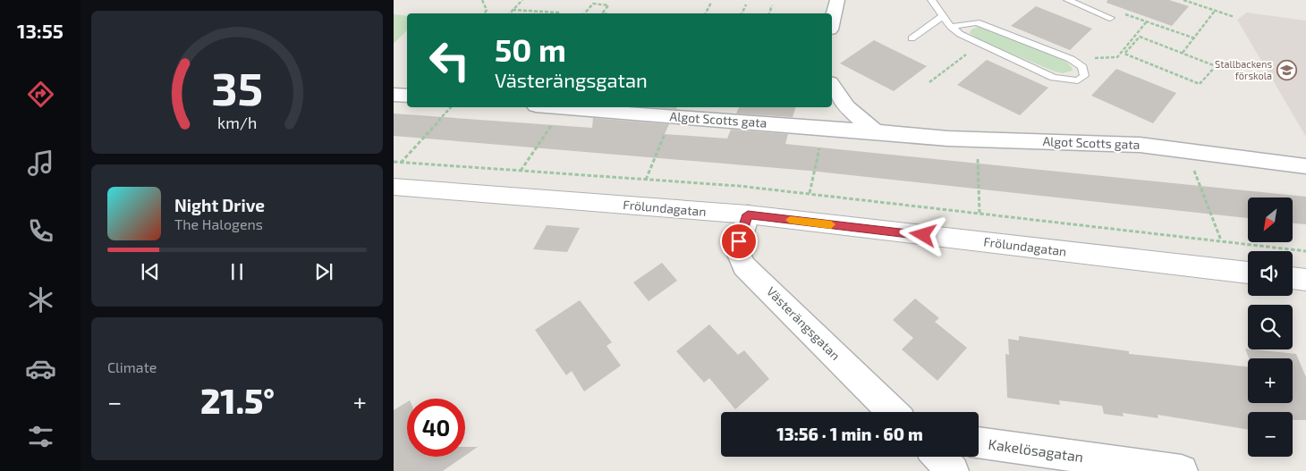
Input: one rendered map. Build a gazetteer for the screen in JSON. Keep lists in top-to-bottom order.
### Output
{
  "streets": {
    "street": [
      "Algot Scotts gata",
      "Frölundagatan",
      "Västerängsgatan",
      "Kakelösagatan"
    ]
  },
  "crossings": [
    ["Frölundagatan", "Västerängsgatan"]
  ],
  "places": {
    "school or university": ["Stallbackens förskola"]
  },
  "north": "bottom left",
  "page": {
    "tabs": "13:55",
    "turn": ["50 m", "Västerängsgatan"],
    "song": ["Night Drive", "The Halogens"],
    "map_buttons": ["+", "−"],
    "tile": "Climate",
    "heat": ["−", "21.5°", "+"],
    "limit": "40",
    "trip": "13:56 · 1 min · 60 m",
    "gauge": ["35", "km/h"]
  }
}
